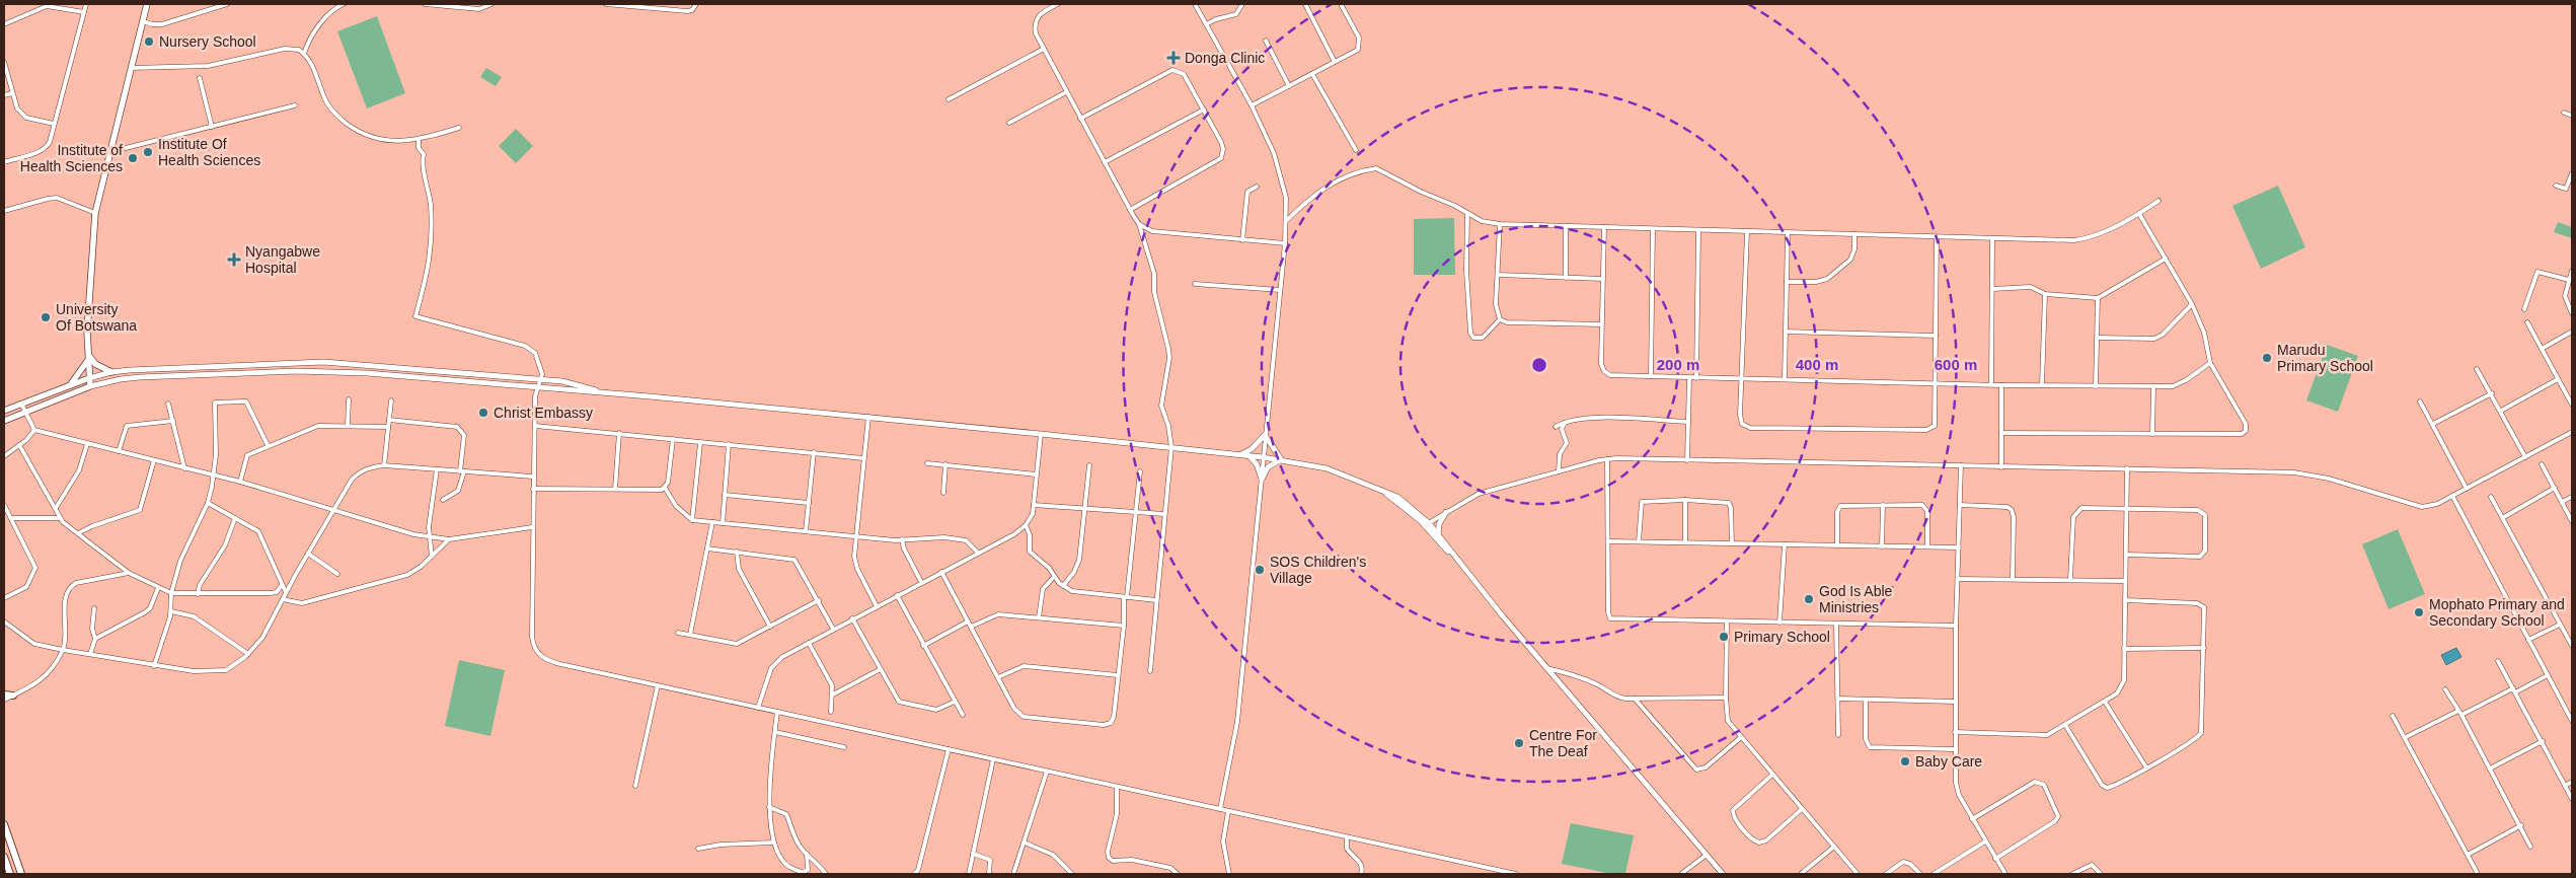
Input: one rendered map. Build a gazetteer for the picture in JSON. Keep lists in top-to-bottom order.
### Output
{
  "places": {
    "other": [
      "Nursery School",
      "Institute Of Health Sciences",
      "Institute of Health Sciences",
      "University Of Botswana",
      "Marudu Primary School",
      "Christ Embassy",
      "SOS Children's Village",
      "God Is Able Ministries",
      "Mophato Primary and Secondary School",
      "Primary School",
      "Centre For The Deaf",
      "Baby Care"
    ],
    "health": ["Donga Clinic", "Nyangabwe Hospital"]
  },
  "rings": ["200 m", "400 m", "600 m"]
}
